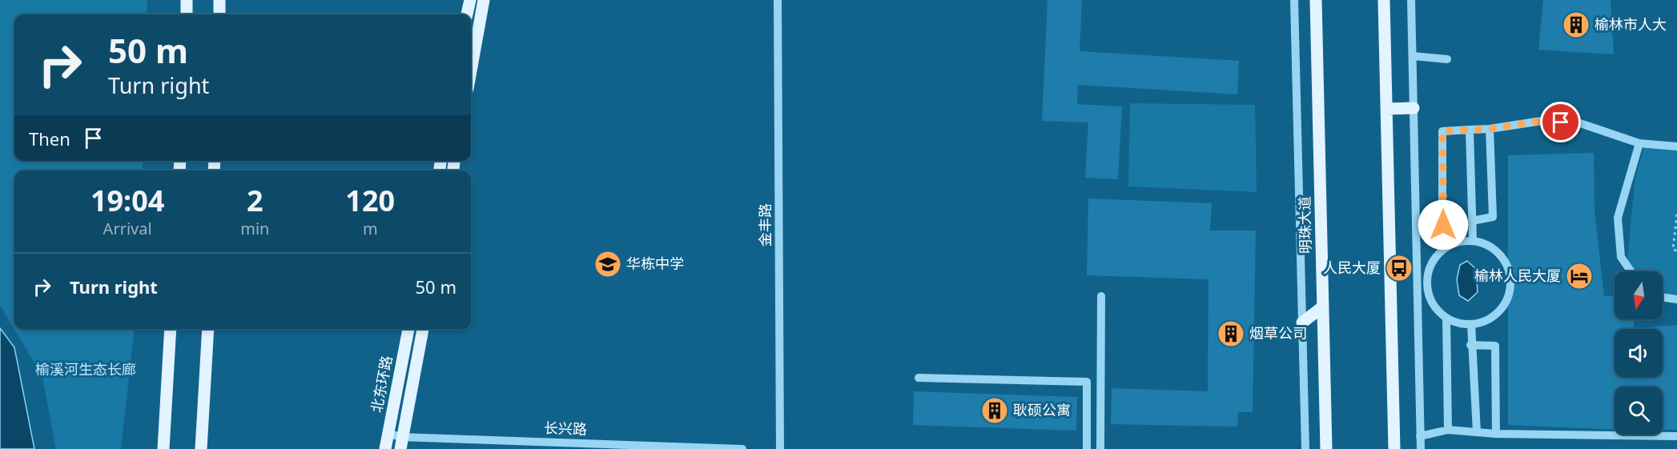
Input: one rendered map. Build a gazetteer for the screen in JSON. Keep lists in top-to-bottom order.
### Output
{
  "streets": {
    "main road": ["明珠大道", "北东环路"],
    "street": ["金丰路", "长兴路"]
  },
  "crossings": [
    ["北东环路", "长兴路"]
  ],
  "parks": ["榆溪河生态长廊"],
  "places": {
    "building": ["榆林市人大", "烟草公司", "耿硕公寓"],
    "school or university": ["华栋中学"],
    "bus stop": ["人民大厦"],
    "hotel": ["榆林人民大厦"]
  },
  "north": "bottom",
  "page": {
    "turn": ["50 m", "Turn right"],
    "then": "Then",
    "eta": [
      "19:04",
      "Arrival",
      "2",
      "min",
      "120",
      "m"
    ],
    "list": [
      {
        "name": "Turn right",
        "value": "50 m"
      }
    ]
  }
}
